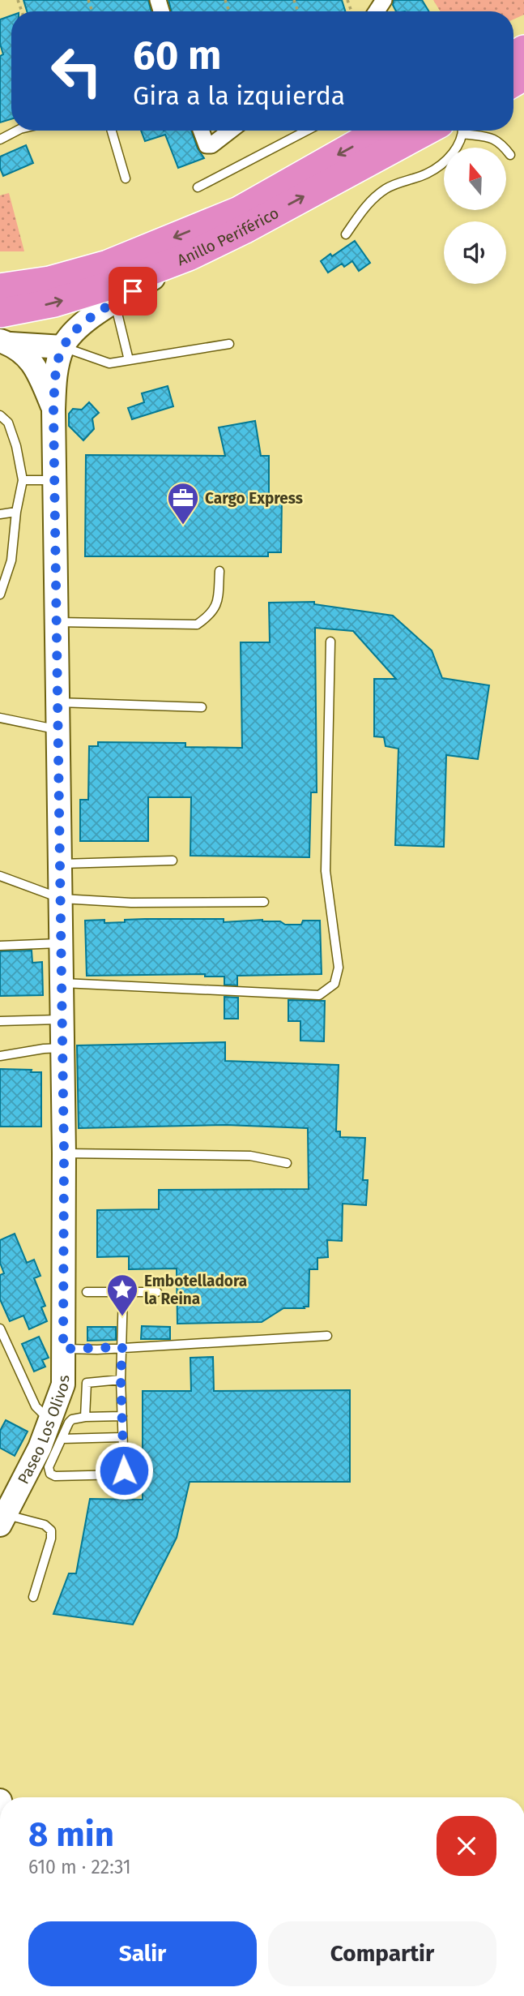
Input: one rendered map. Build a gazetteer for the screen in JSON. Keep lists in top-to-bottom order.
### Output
{
  "streets": {
    "highway": ["Anillo Periférico"],
    "street": ["Paseo Los Olivos"]
  },
  "crossings": [
    ["Anillo Periférico", "Paseo Los Olivos"]
  ],
  "places": {
    "office": ["Cargo Express"],
    "place": ["Embotelladora la Reina"]
  },
  "north": "top",
  "page": {
    "turn": ["60 m", "Gira a la izquierda"],
    "heading": ["8 min", "610 m · 22:31"],
    "buttons": ["Salir", "Compartir"]
  }
}
